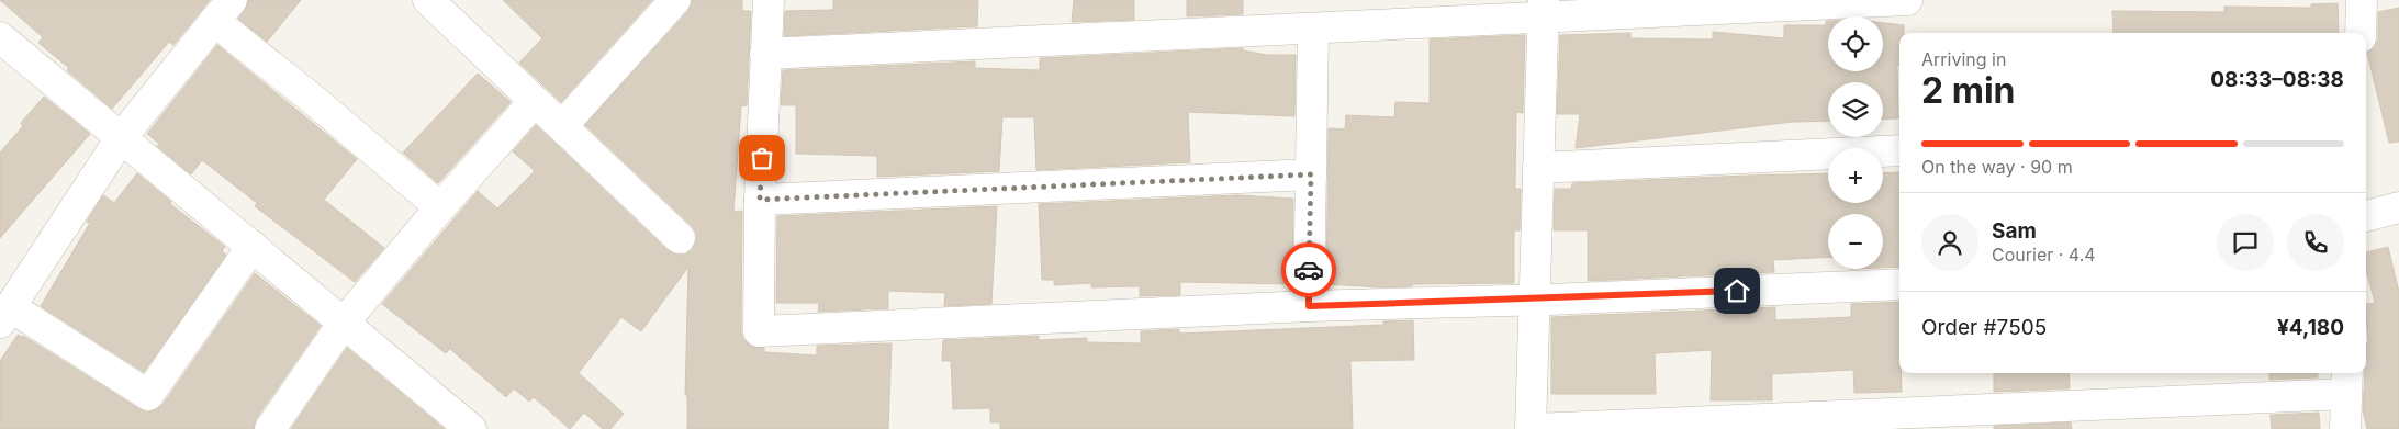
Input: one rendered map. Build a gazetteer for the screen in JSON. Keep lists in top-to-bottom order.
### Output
{
  "page": {
    "map_buttons": ["+", "−"],
    "heading": ["2 min", "Arriving in", "08:33–08:38"],
    "panel": [
      "Sam",
      "Courier · 4.4",
      "Order #7505",
      "¥4,180"
    ],
    "bar": "On the way · 90 m"
  }
}
